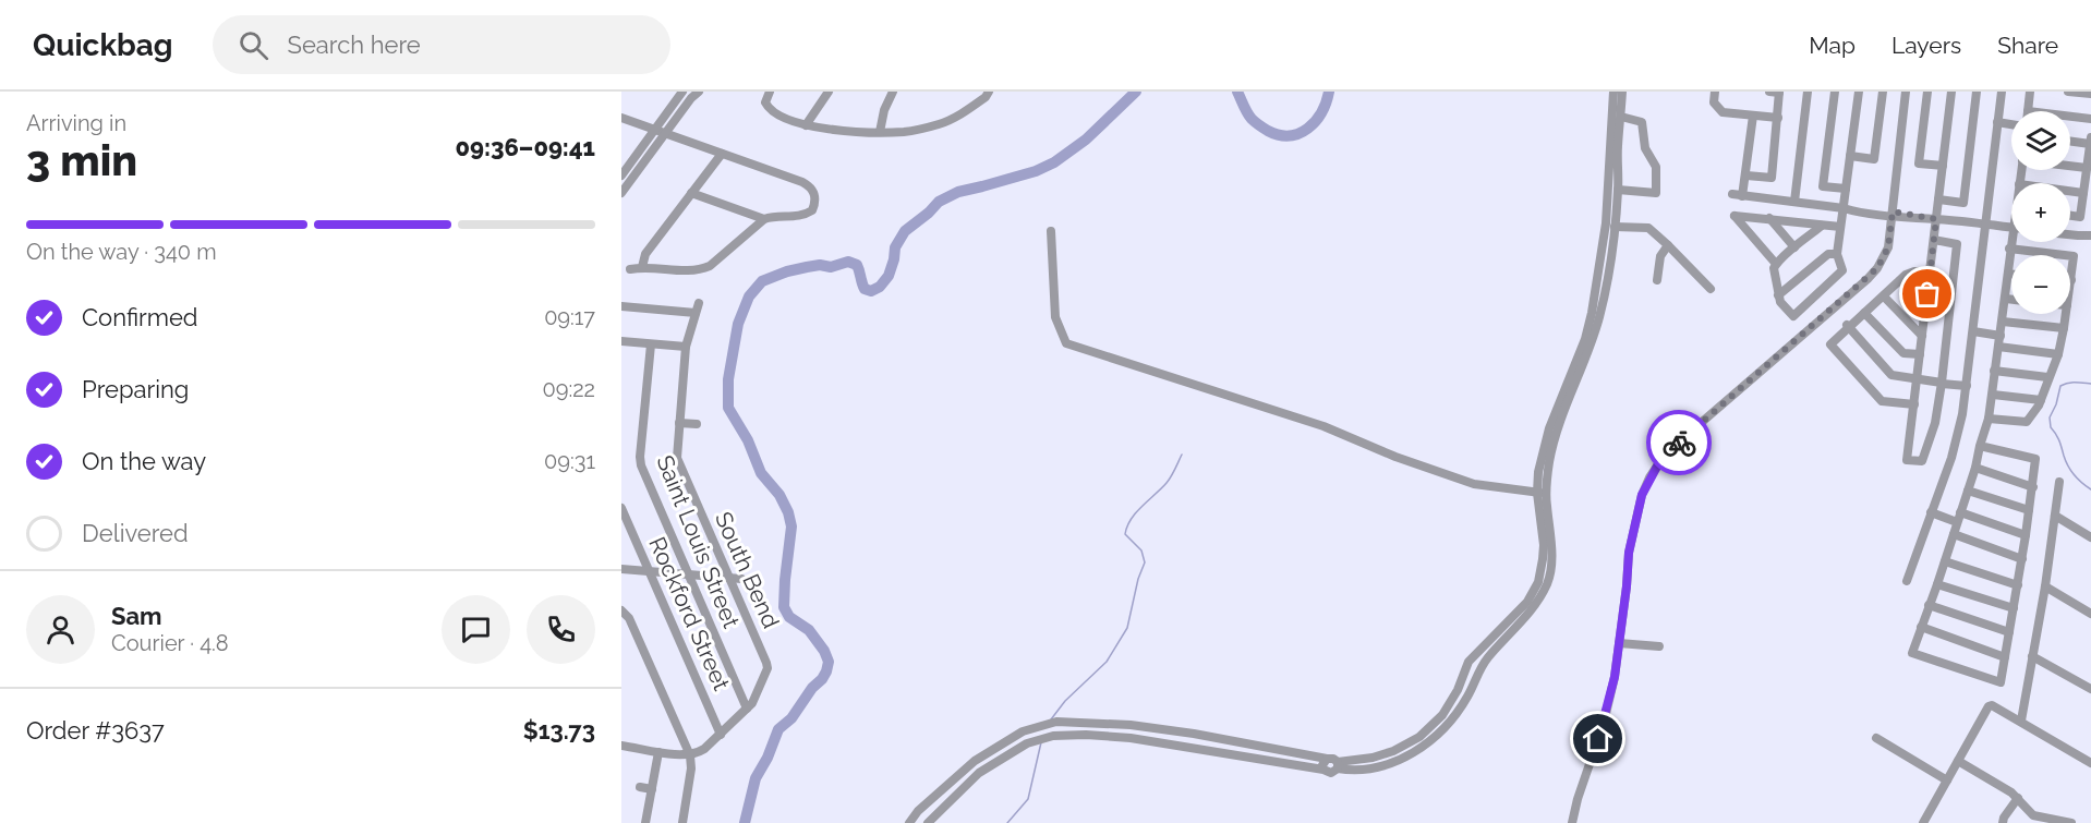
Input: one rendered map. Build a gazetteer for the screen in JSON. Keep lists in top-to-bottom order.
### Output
{
  "streets": {
    "street": ["Saint Louis Street", "South Bend", "Rockford Street"]
  },
  "crossings": [
    ["Saint Louis Street", "South Bend"],
    ["South Bend", "Rockford Street"]
  ],
  "page": {
    "header": "Quickbag",
    "search": "Search here",
    "nav": ["Map", "Layers", "Share"],
    "heading": ["3 min", "Arriving in", "09:36–09:41"],
    "panel": [
      "Sam",
      "Courier · 4.8",
      "Order #3637",
      "$13.73"
    ],
    "map_buttons": ["+", "−"],
    "bar": "On the way · 340 m",
    "list": [
      ["Confirmed", "09:17"],
      ["Preparing", "09:22"],
      ["On the way", "09:31"],
      "Delivered"
    ]
  }
}
